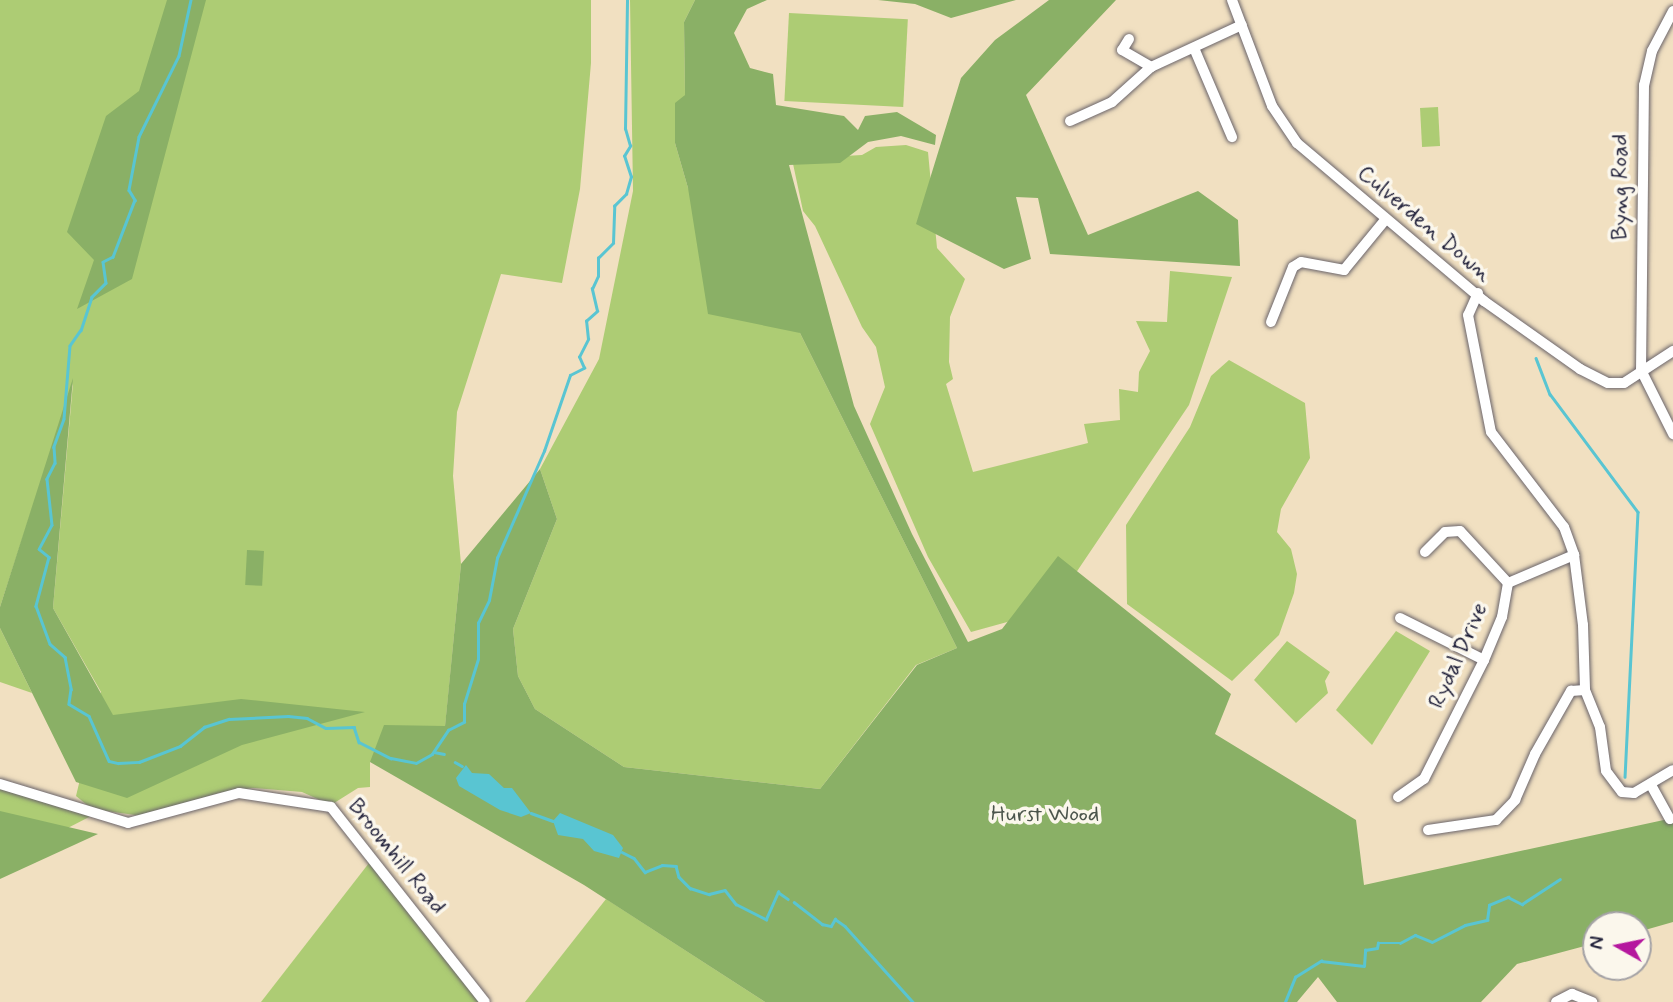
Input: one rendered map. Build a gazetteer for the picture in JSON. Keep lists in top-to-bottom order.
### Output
{
  "streets": {
    "street": [
      "Byng Road",
      "Culverden Down",
      "Rydal Drive",
      "Broomhill Road"
    ]
  },
  "crossings": [
    ["Byng Road", "Culverden Down"]
  ],
  "parks": ["Hurst Wood"],
  "north": "left"
}
